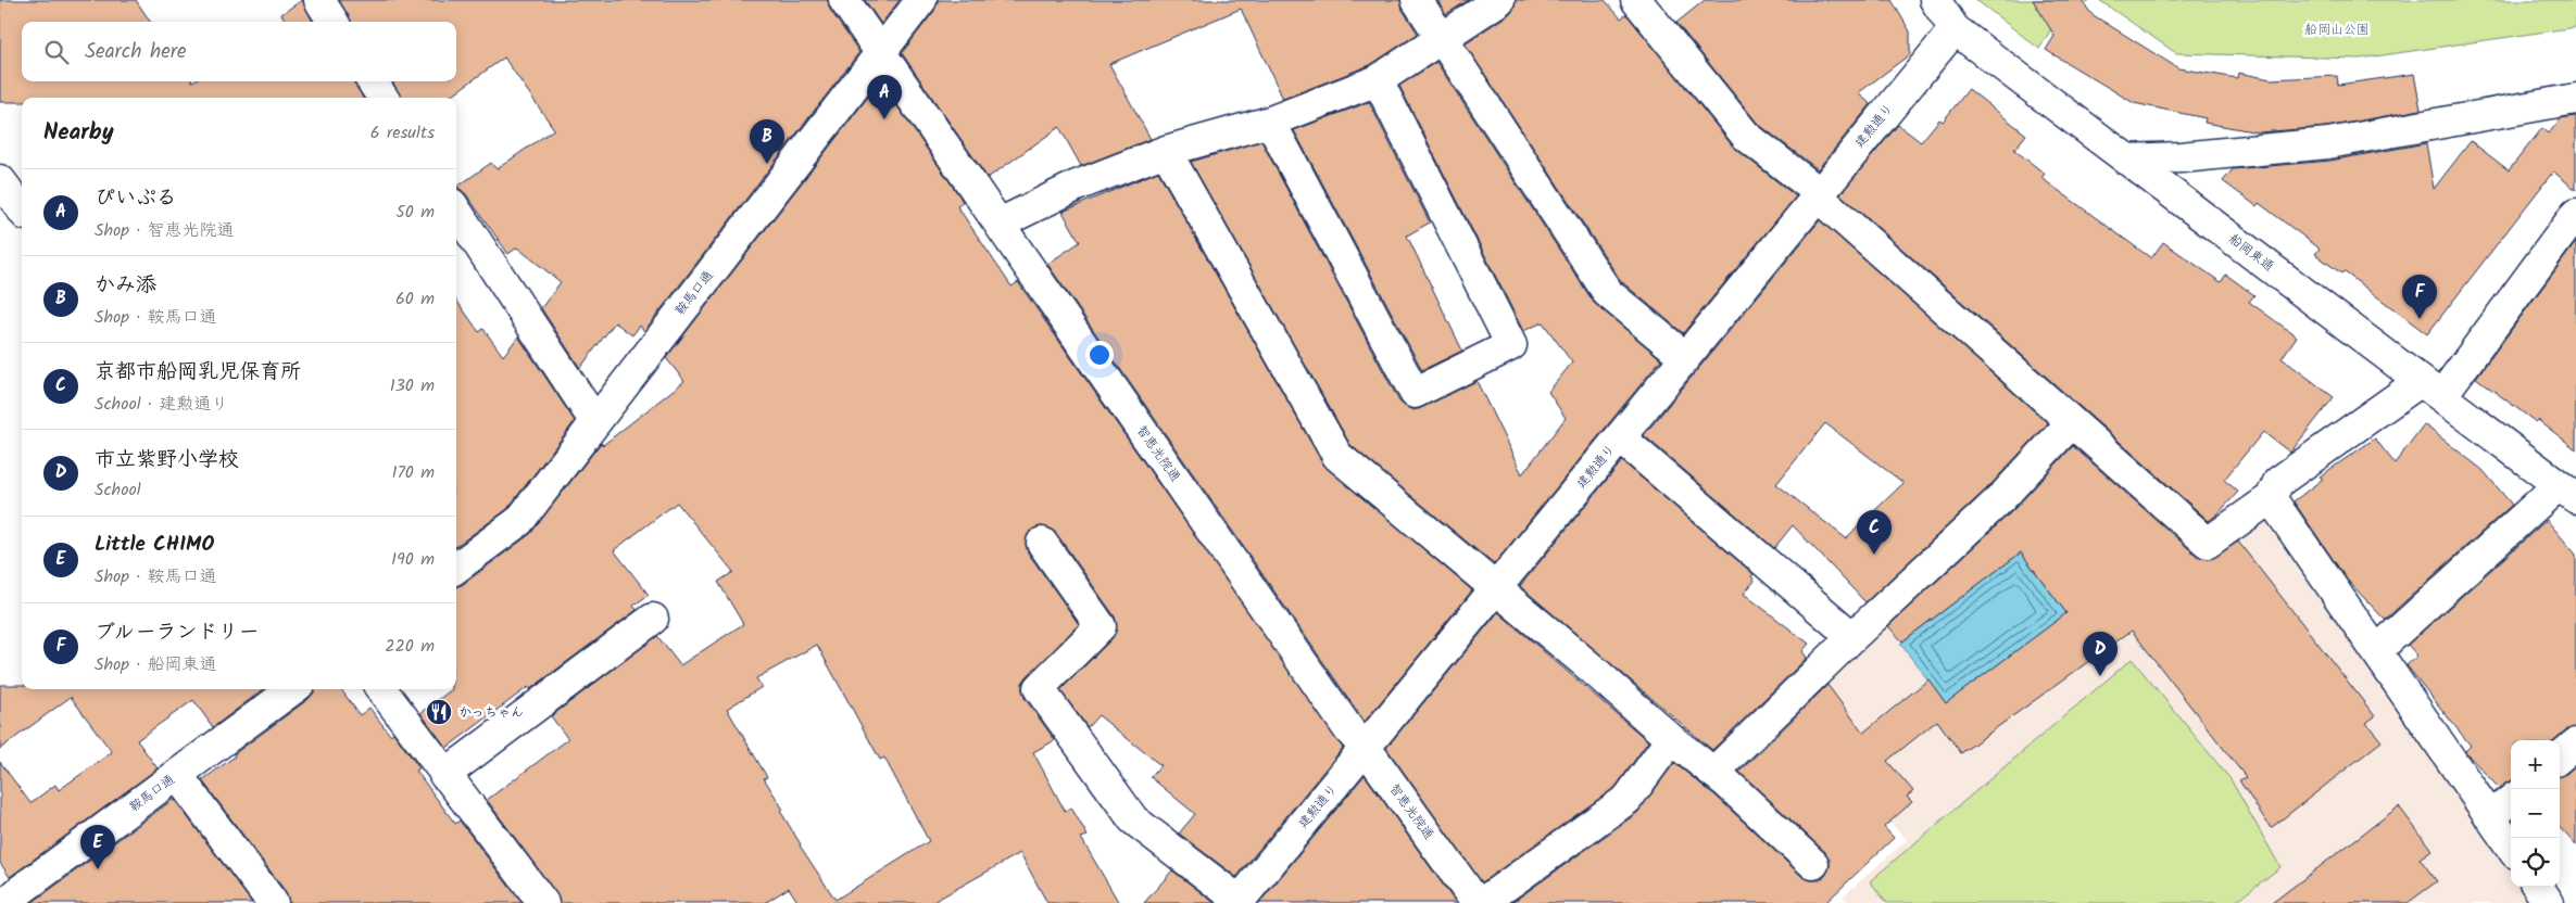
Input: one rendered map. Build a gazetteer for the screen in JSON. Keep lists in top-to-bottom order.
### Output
{
  "streets": {
    "street": [
      "建勲通り",
      "船岡東通",
      "鞍馬口通",
      "智恵光院通"
    ]
  },
  "crossings": [
    ["建勲通り", "船岡東通"],
    ["建勲通り", "智恵光院通"],
    ["鞍馬口通", "智恵光院通"]
  ],
  "parks": ["船岡山公園"],
  "places": {
    "restaurant": ["かっちゃん"]
  },
  "page": {
    "search": "Search here",
    "pins": [
      "A",
      "B",
      "F",
      "C",
      "D",
      "E"
    ],
    "heading": ["Nearby", "6 results"],
    "list": [
      {
        "mark": "A",
        "name": "ぴいぷる",
        "note": "Shop · 智恵光院通",
        "value": "50 m"
      },
      {
        "mark": "B",
        "name": "かみ添",
        "note": "Shop · 鞍馬口通",
        "value": "60 m"
      },
      {
        "mark": "C",
        "name": "京都市船岡乳児保育所",
        "note": "School · 建勲通り",
        "value": "130 m"
      },
      {
        "mark": "D",
        "name": "市立紫野小学校",
        "note": "School",
        "value": "170 m"
      },
      {
        "mark": "E",
        "name": "Little CHIMO",
        "note": "Shop · 鞍馬口通",
        "value": "190 m"
      },
      {
        "mark": "F",
        "name": "ブルーランドリー",
        "note": "Shop · 船岡東通",
        "value": "220 m"
      }
    ],
    "map_buttons": ["+", "−"]
  }
}
